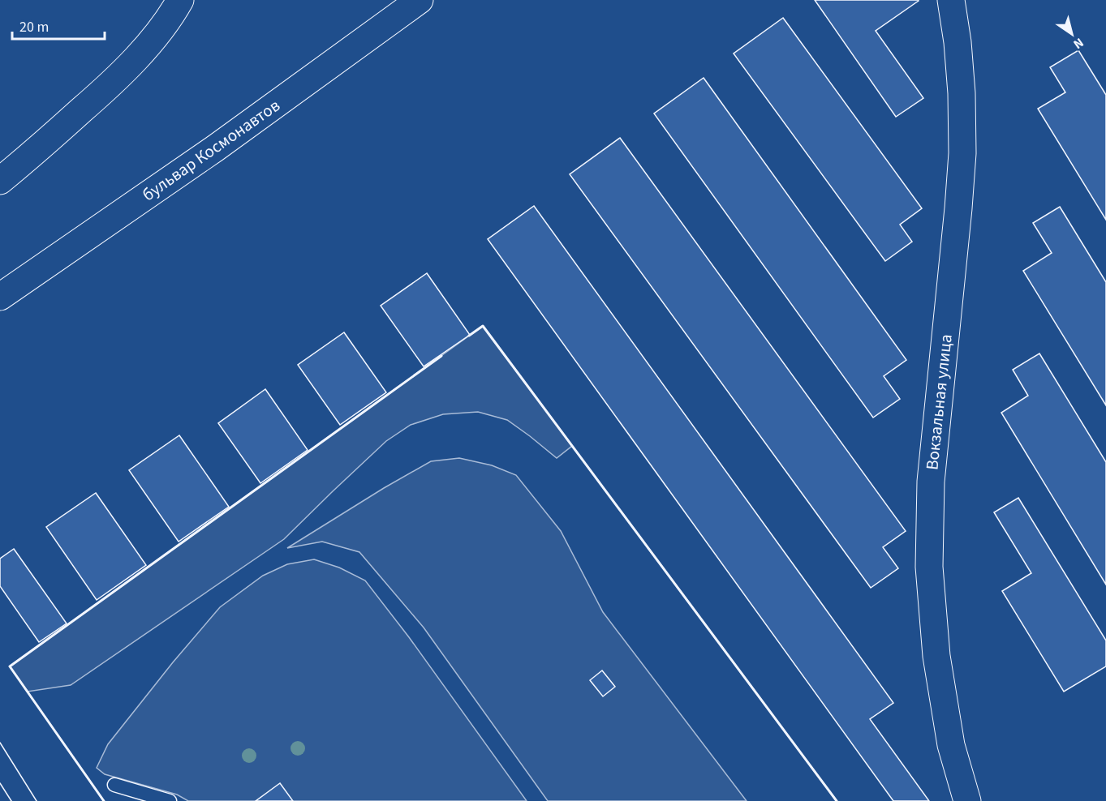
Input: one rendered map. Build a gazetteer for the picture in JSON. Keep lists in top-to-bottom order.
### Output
{
  "streets": {
    "main road": ["бульвар Космонавтов", "Вокзальная улица"]
  },
  "scale_bar": "20 m",
  "north": "bottom right"
}
